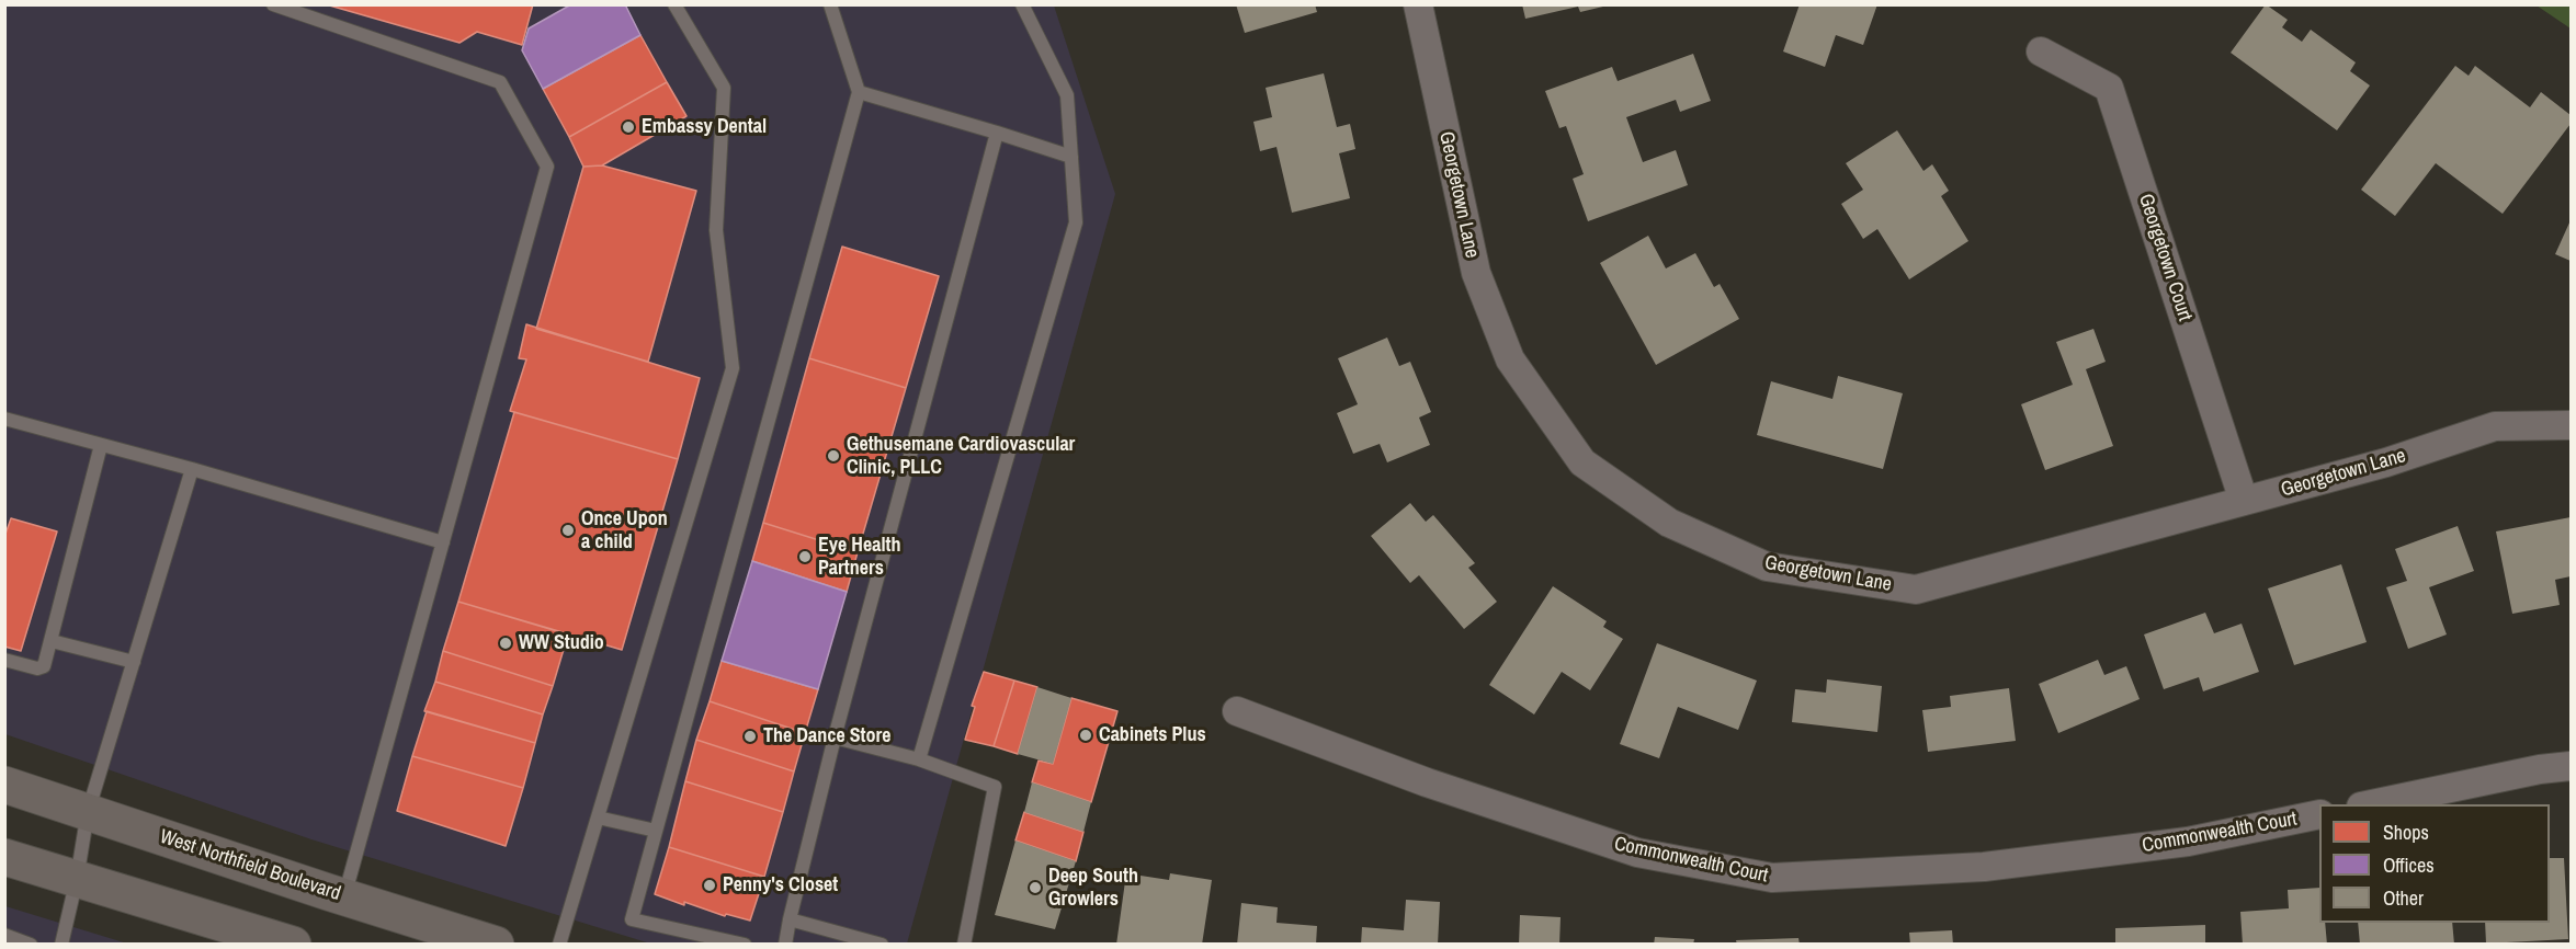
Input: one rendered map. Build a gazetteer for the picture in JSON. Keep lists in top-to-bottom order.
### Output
{
  "streets": {
    "main road": ["West Northfield Boulevard"],
    "street": ["Georgetown Lane", "Georgetown Court", "Commonwealth Court"]
  },
  "crossings": [
    ["Georgetown Lane", "Georgetown Court"]
  ],
  "places": [
    "Embassy Dental",
    "Gethusemane Cardiovascular Clinic, PLLC",
    "Once Upon a child",
    "Eye Health Partners",
    "WW Studio",
    "Cabinets Plus",
    "The Dance Store",
    "Penny's Closet",
    "Deep South Growlers"
  ],
  "legend": ["Shops", "Offices", "Other"]
}
